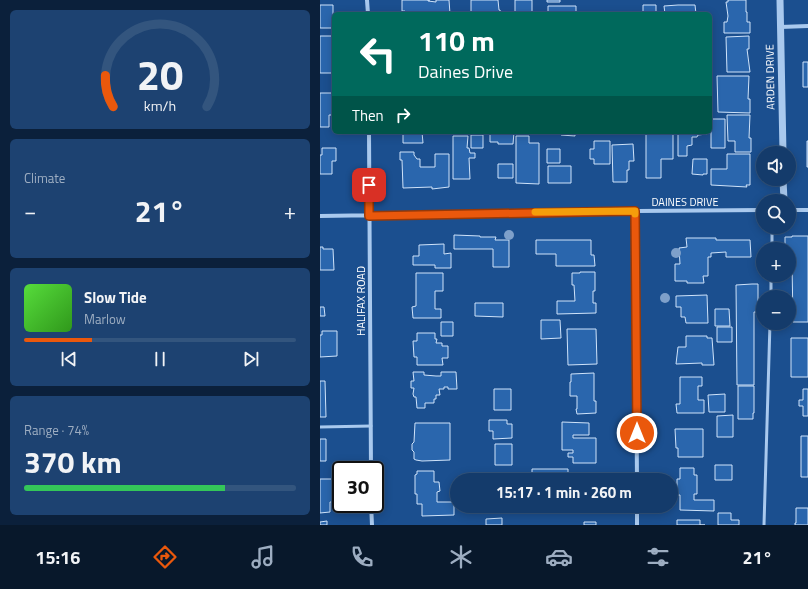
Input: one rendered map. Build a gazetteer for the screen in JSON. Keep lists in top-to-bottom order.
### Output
{
  "streets": {
    "street": ["ARDEN DRIVE", "DAINES DRIVE", "HALIFAX ROAD"]
  },
  "crossings": [
    ["DAINES DRIVE", "HALIFAX ROAD"]
  ],
  "page": {
    "turn": ["110 m", "Daines Drive"],
    "then": "Then",
    "tile": [
      "Climate",
      ["Range · 74%", "370 km"]
    ],
    "map_buttons": ["+", "−"],
    "heat": ["−", "21°", "+"],
    "song": ["Slow Tide", "Marlow"],
    "limit": "30",
    "trip": "15:17 · 1 min · 260 m",
    "tabs": ["15:16", "21°"],
    "gauge": ["20", "km/h"]
  }
}
